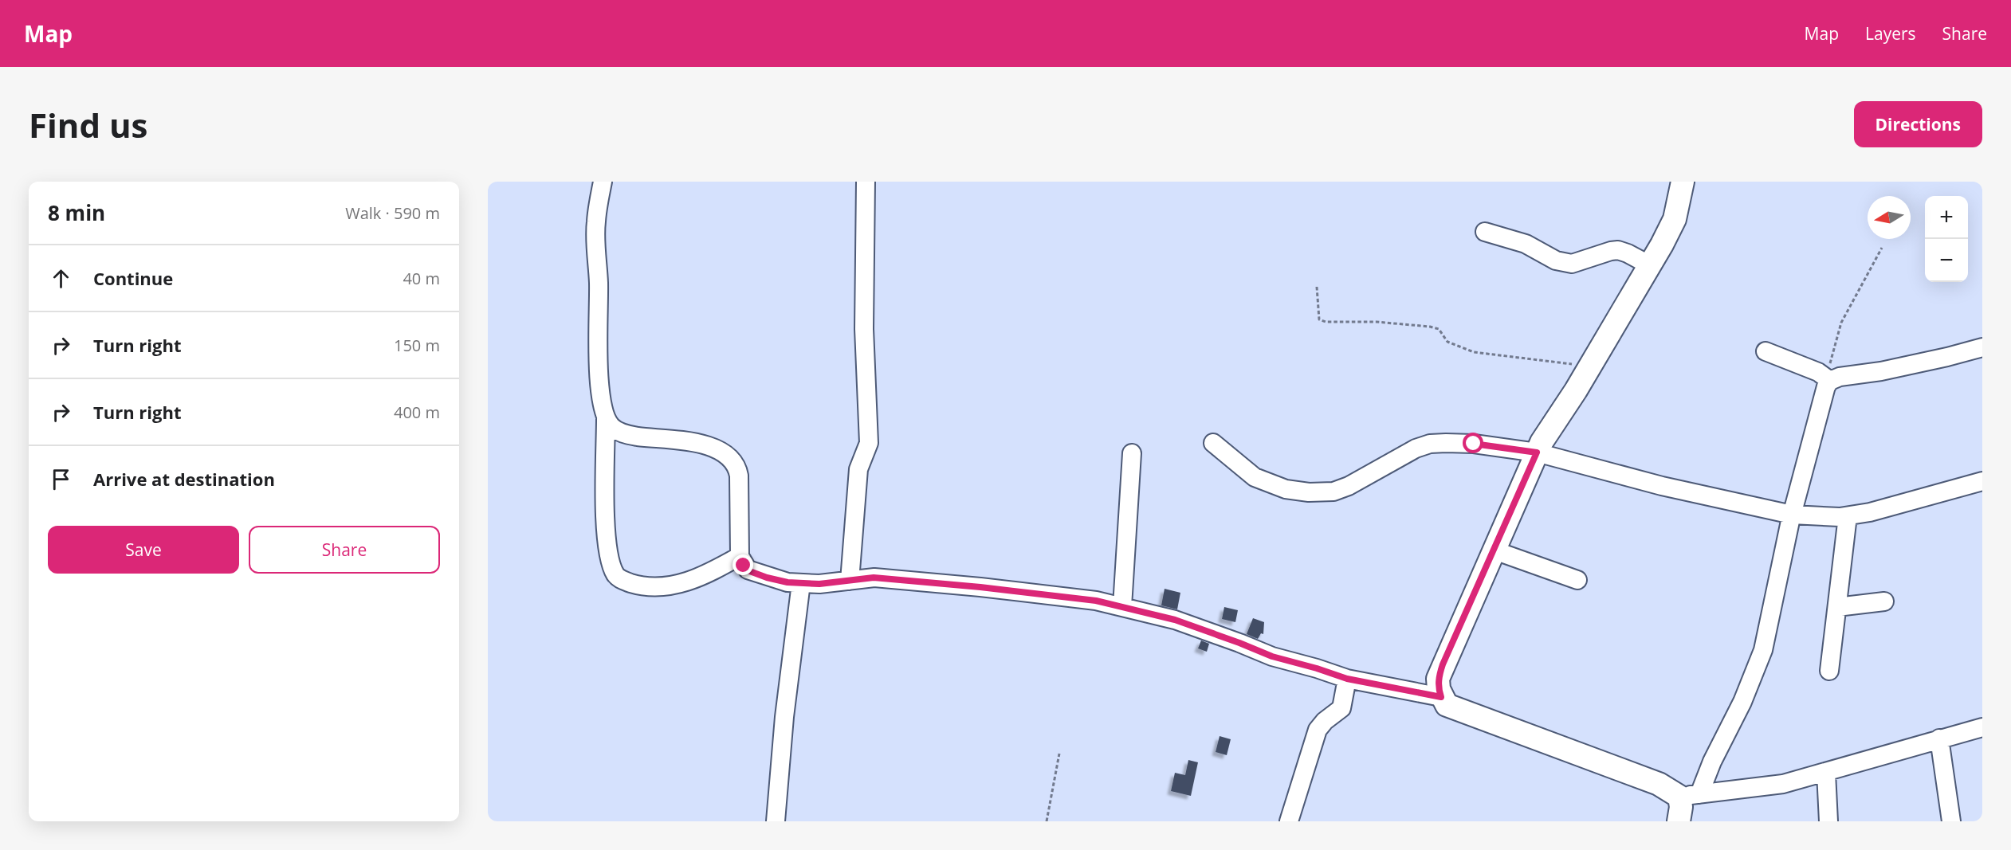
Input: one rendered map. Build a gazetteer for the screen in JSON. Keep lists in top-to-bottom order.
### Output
{
  "north": "left",
  "page": {
    "header": "Map",
    "nav": ["Map", "Layers", "Share"],
    "buttons": [
      "Directions",
      ["Save", "Share"]
    ],
    "title": "Find us",
    "heading": ["8 min", "Walk · 590 m"],
    "map_buttons": ["+", "−"],
    "list": [
      ["Continue", "40 m"],
      ["Turn right", "150 m"],
      ["Turn right", "400 m"],
      "Arrive at destination"
    ]
  }
}
